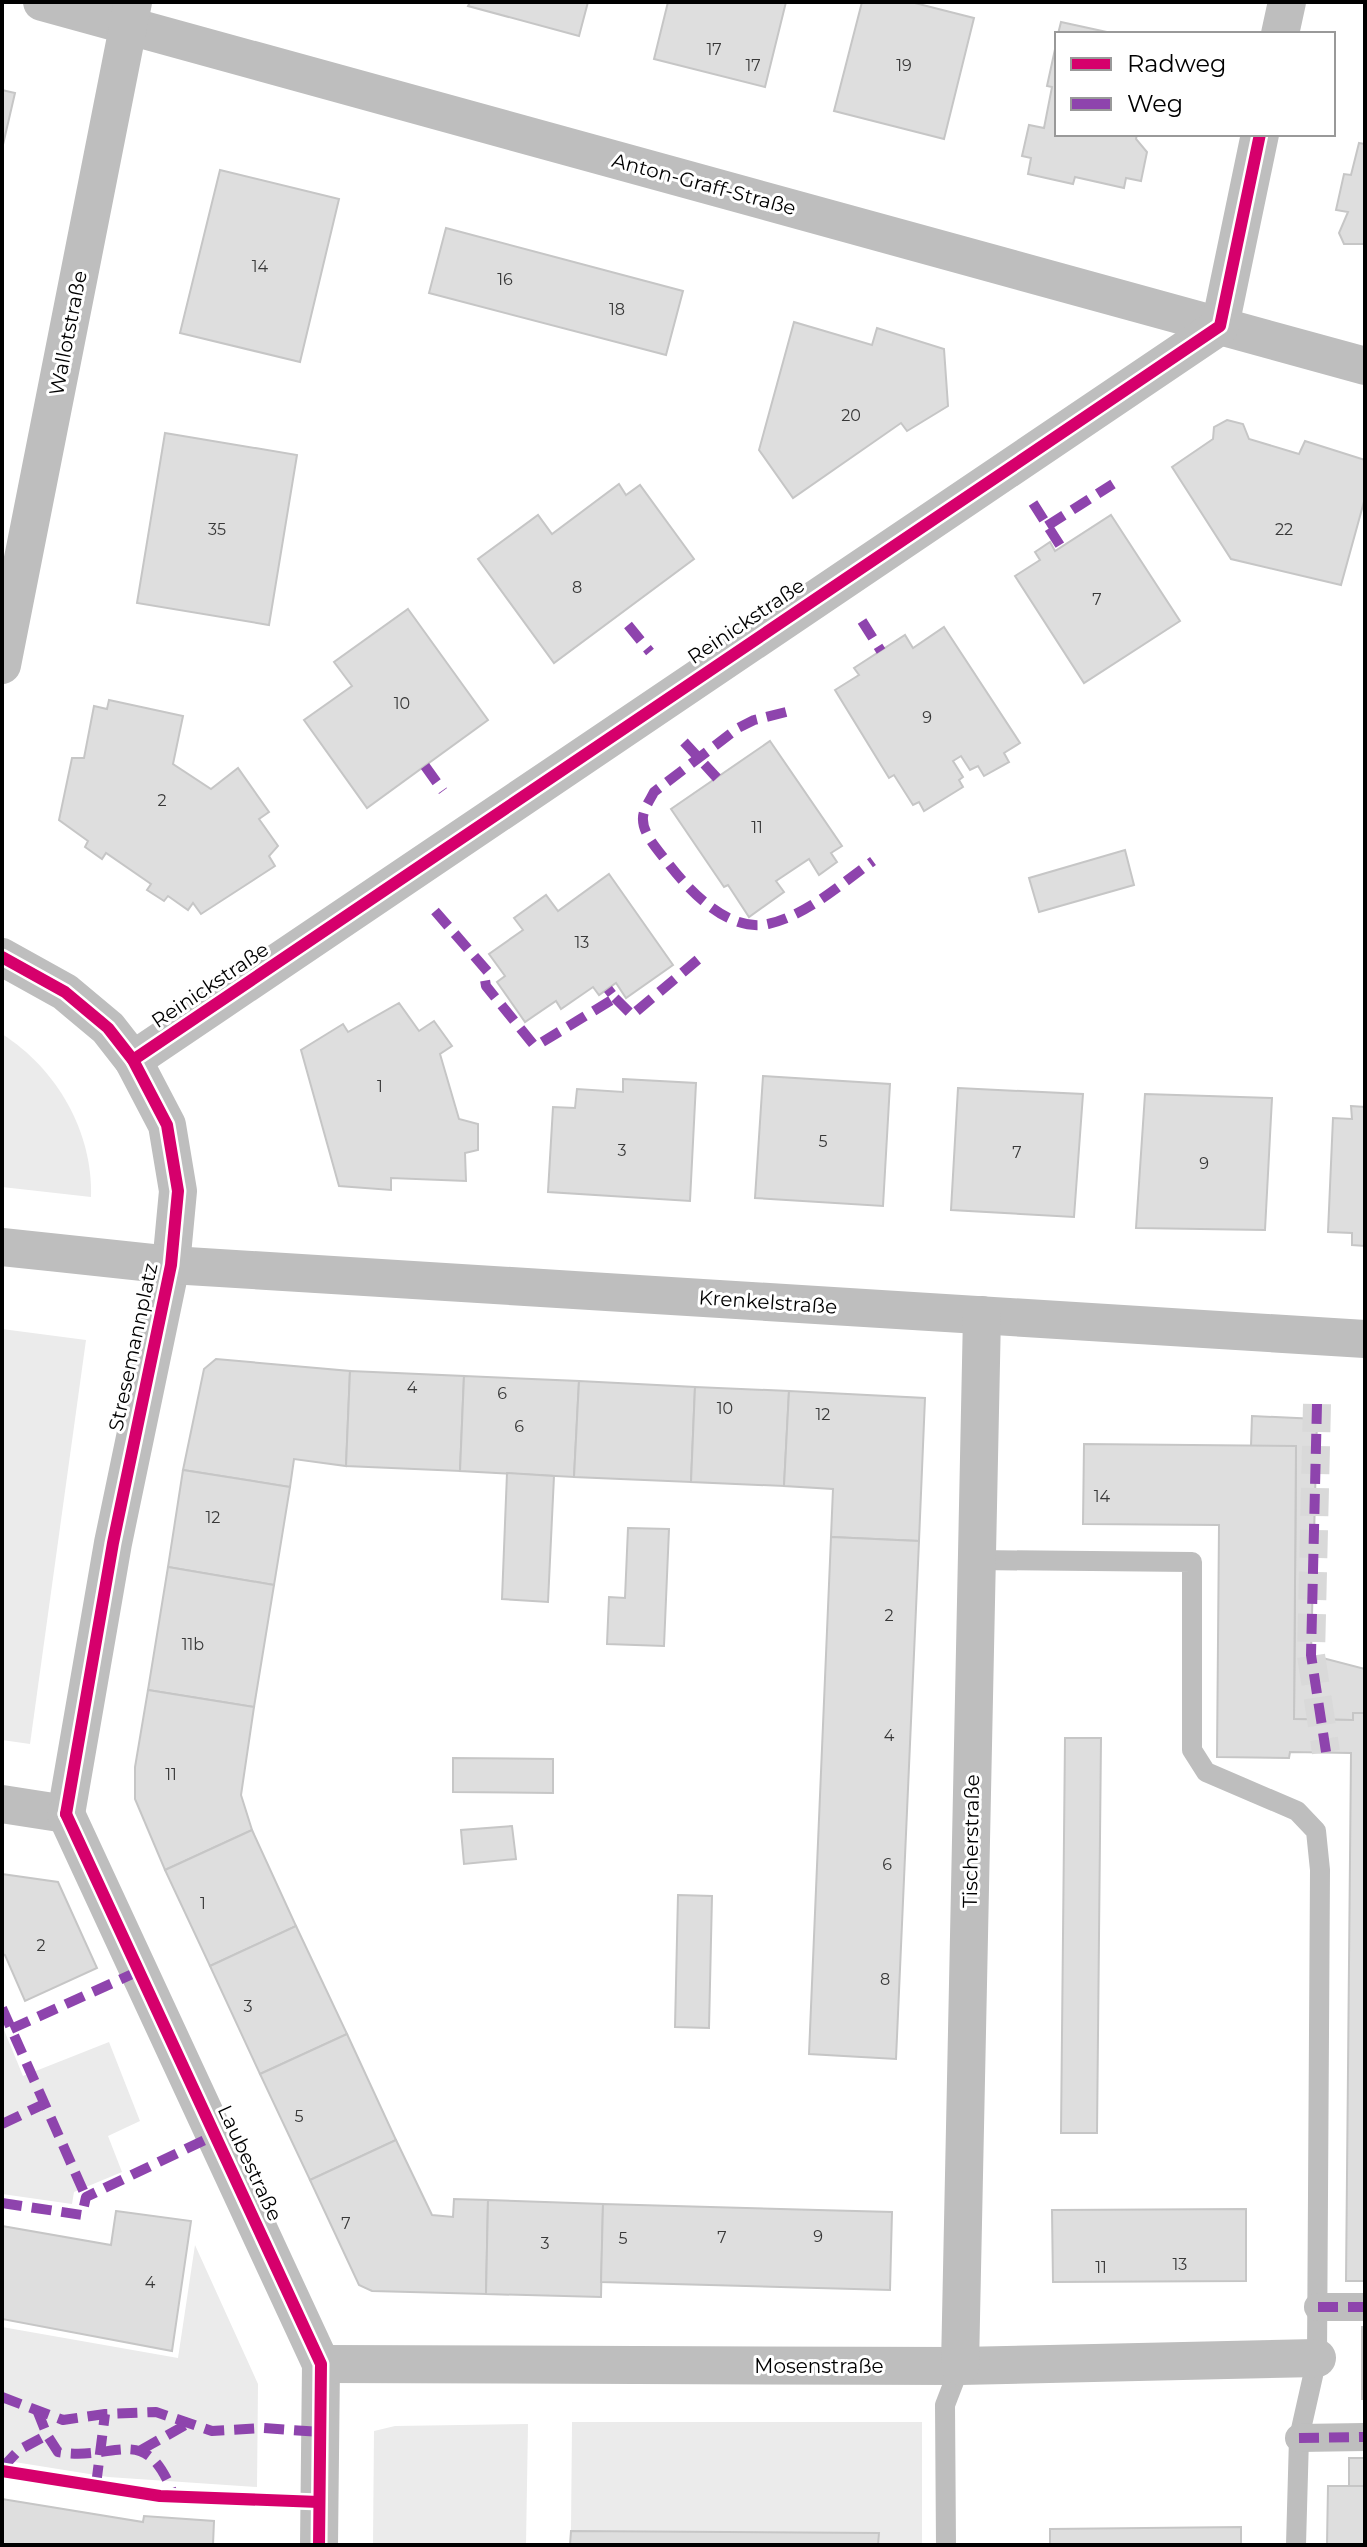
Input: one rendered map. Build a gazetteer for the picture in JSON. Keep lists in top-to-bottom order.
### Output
{
  "streets": {
    "street": [
      "Anton-Graff-Straße",
      "Wallotstraße",
      "Reinickstraße",
      "Krenkelstraße",
      "Stresemannplatz",
      "Tischerstraße",
      "Laubestraße",
      "Mosenstraße"
    ]
  },
  "crossings": [
    ["Anton-Graff-Straße", "Wallotstraße"],
    ["Anton-Graff-Straße", "Reinickstraße"],
    ["Reinickstraße", "Stresemannplatz"],
    ["Krenkelstraße", "Stresemannplatz"],
    ["Krenkelstraße", "Tischerstraße"],
    ["Stresemannplatz", "Laubestraße"],
    ["Tischerstraße", "Mosenstraße"],
    ["Laubestraße", "Mosenstraße"]
  ],
  "house_numbers": [
    "17",
    "17",
    "19",
    "14",
    "16",
    "18",
    "20",
    "35",
    "22",
    "8",
    "7",
    "10",
    "9",
    "2",
    "11",
    "13",
    "1",
    "5",
    "3",
    "7",
    "9",
    "4",
    "6",
    "10",
    "12",
    "6",
    "14",
    "12",
    "2",
    "11b",
    "4",
    "11",
    "6",
    "1",
    "2",
    "8",
    "3",
    "5",
    "7",
    "9",
    "7",
    "5",
    "3",
    "13",
    "11",
    "4"
  ],
  "legend": ["Radweg", "Weg"]
}
